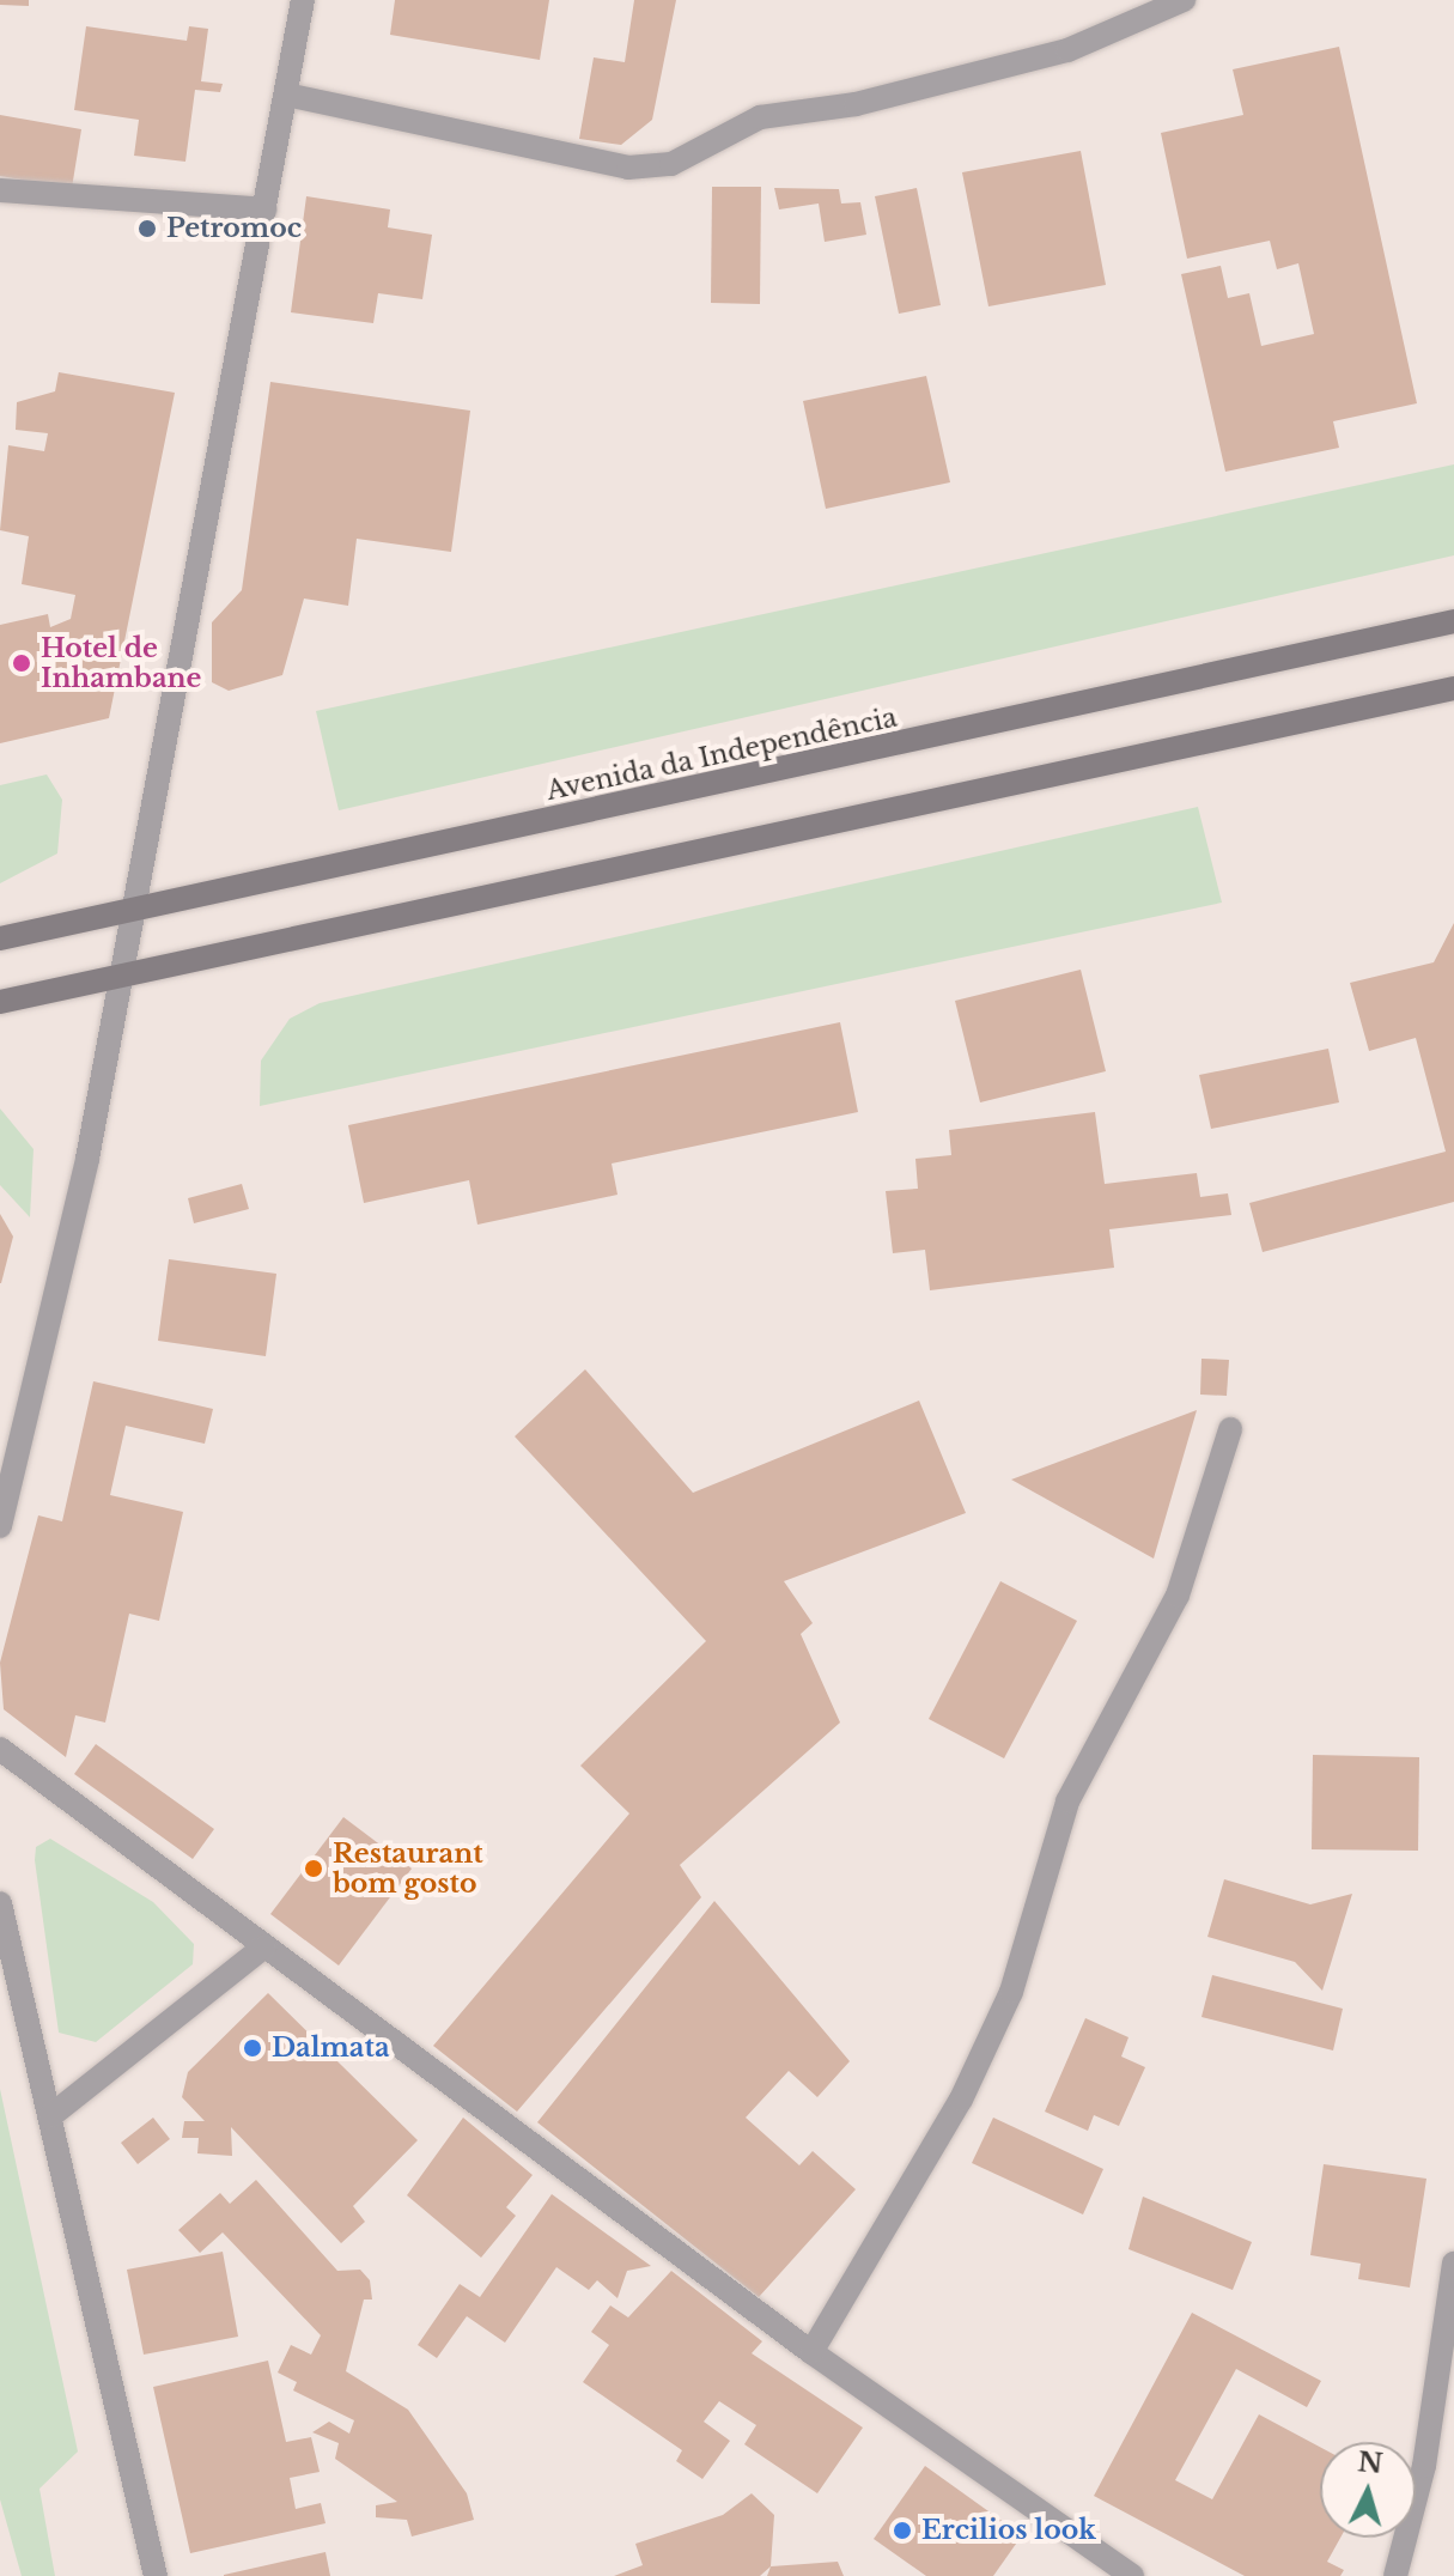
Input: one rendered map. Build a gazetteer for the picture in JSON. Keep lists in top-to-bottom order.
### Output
{
  "streets": {
    "main road": ["Avenida da Independência"]
  },
  "places": [
    "Petromoc",
    "Hotel de Inhambane",
    "Restaurant bom gosto",
    "Dalmata",
    "Ercilios look"
  ],
  "north": "top"
}
